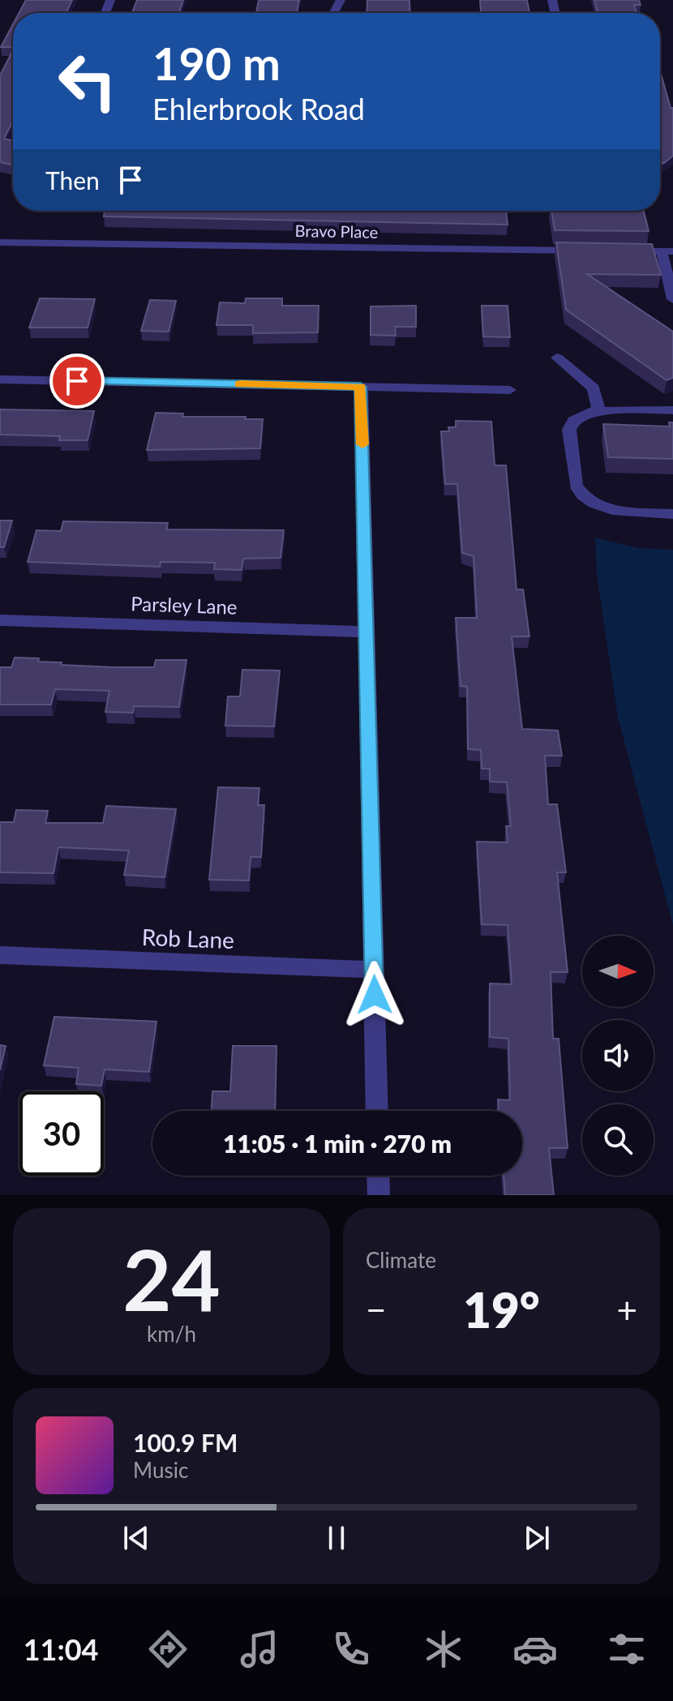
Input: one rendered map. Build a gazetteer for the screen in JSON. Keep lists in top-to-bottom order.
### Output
{
  "streets": {
    "street": ["Bravo Place", "Parsley Lane", "Rob Lane"]
  },
  "north": "right",
  "page": {
    "turn": ["190 m", "Ehlerbrook Road"],
    "then": "Then",
    "limit": "30",
    "trip": "11:05 · 1 min · 270 m",
    "tile": [
      ["24", "km/h"],
      "Climate"
    ],
    "heat": ["−", "19°", "+"],
    "song": ["100.9 FM", "Music"],
    "tabs": "11:04"
  }
}
